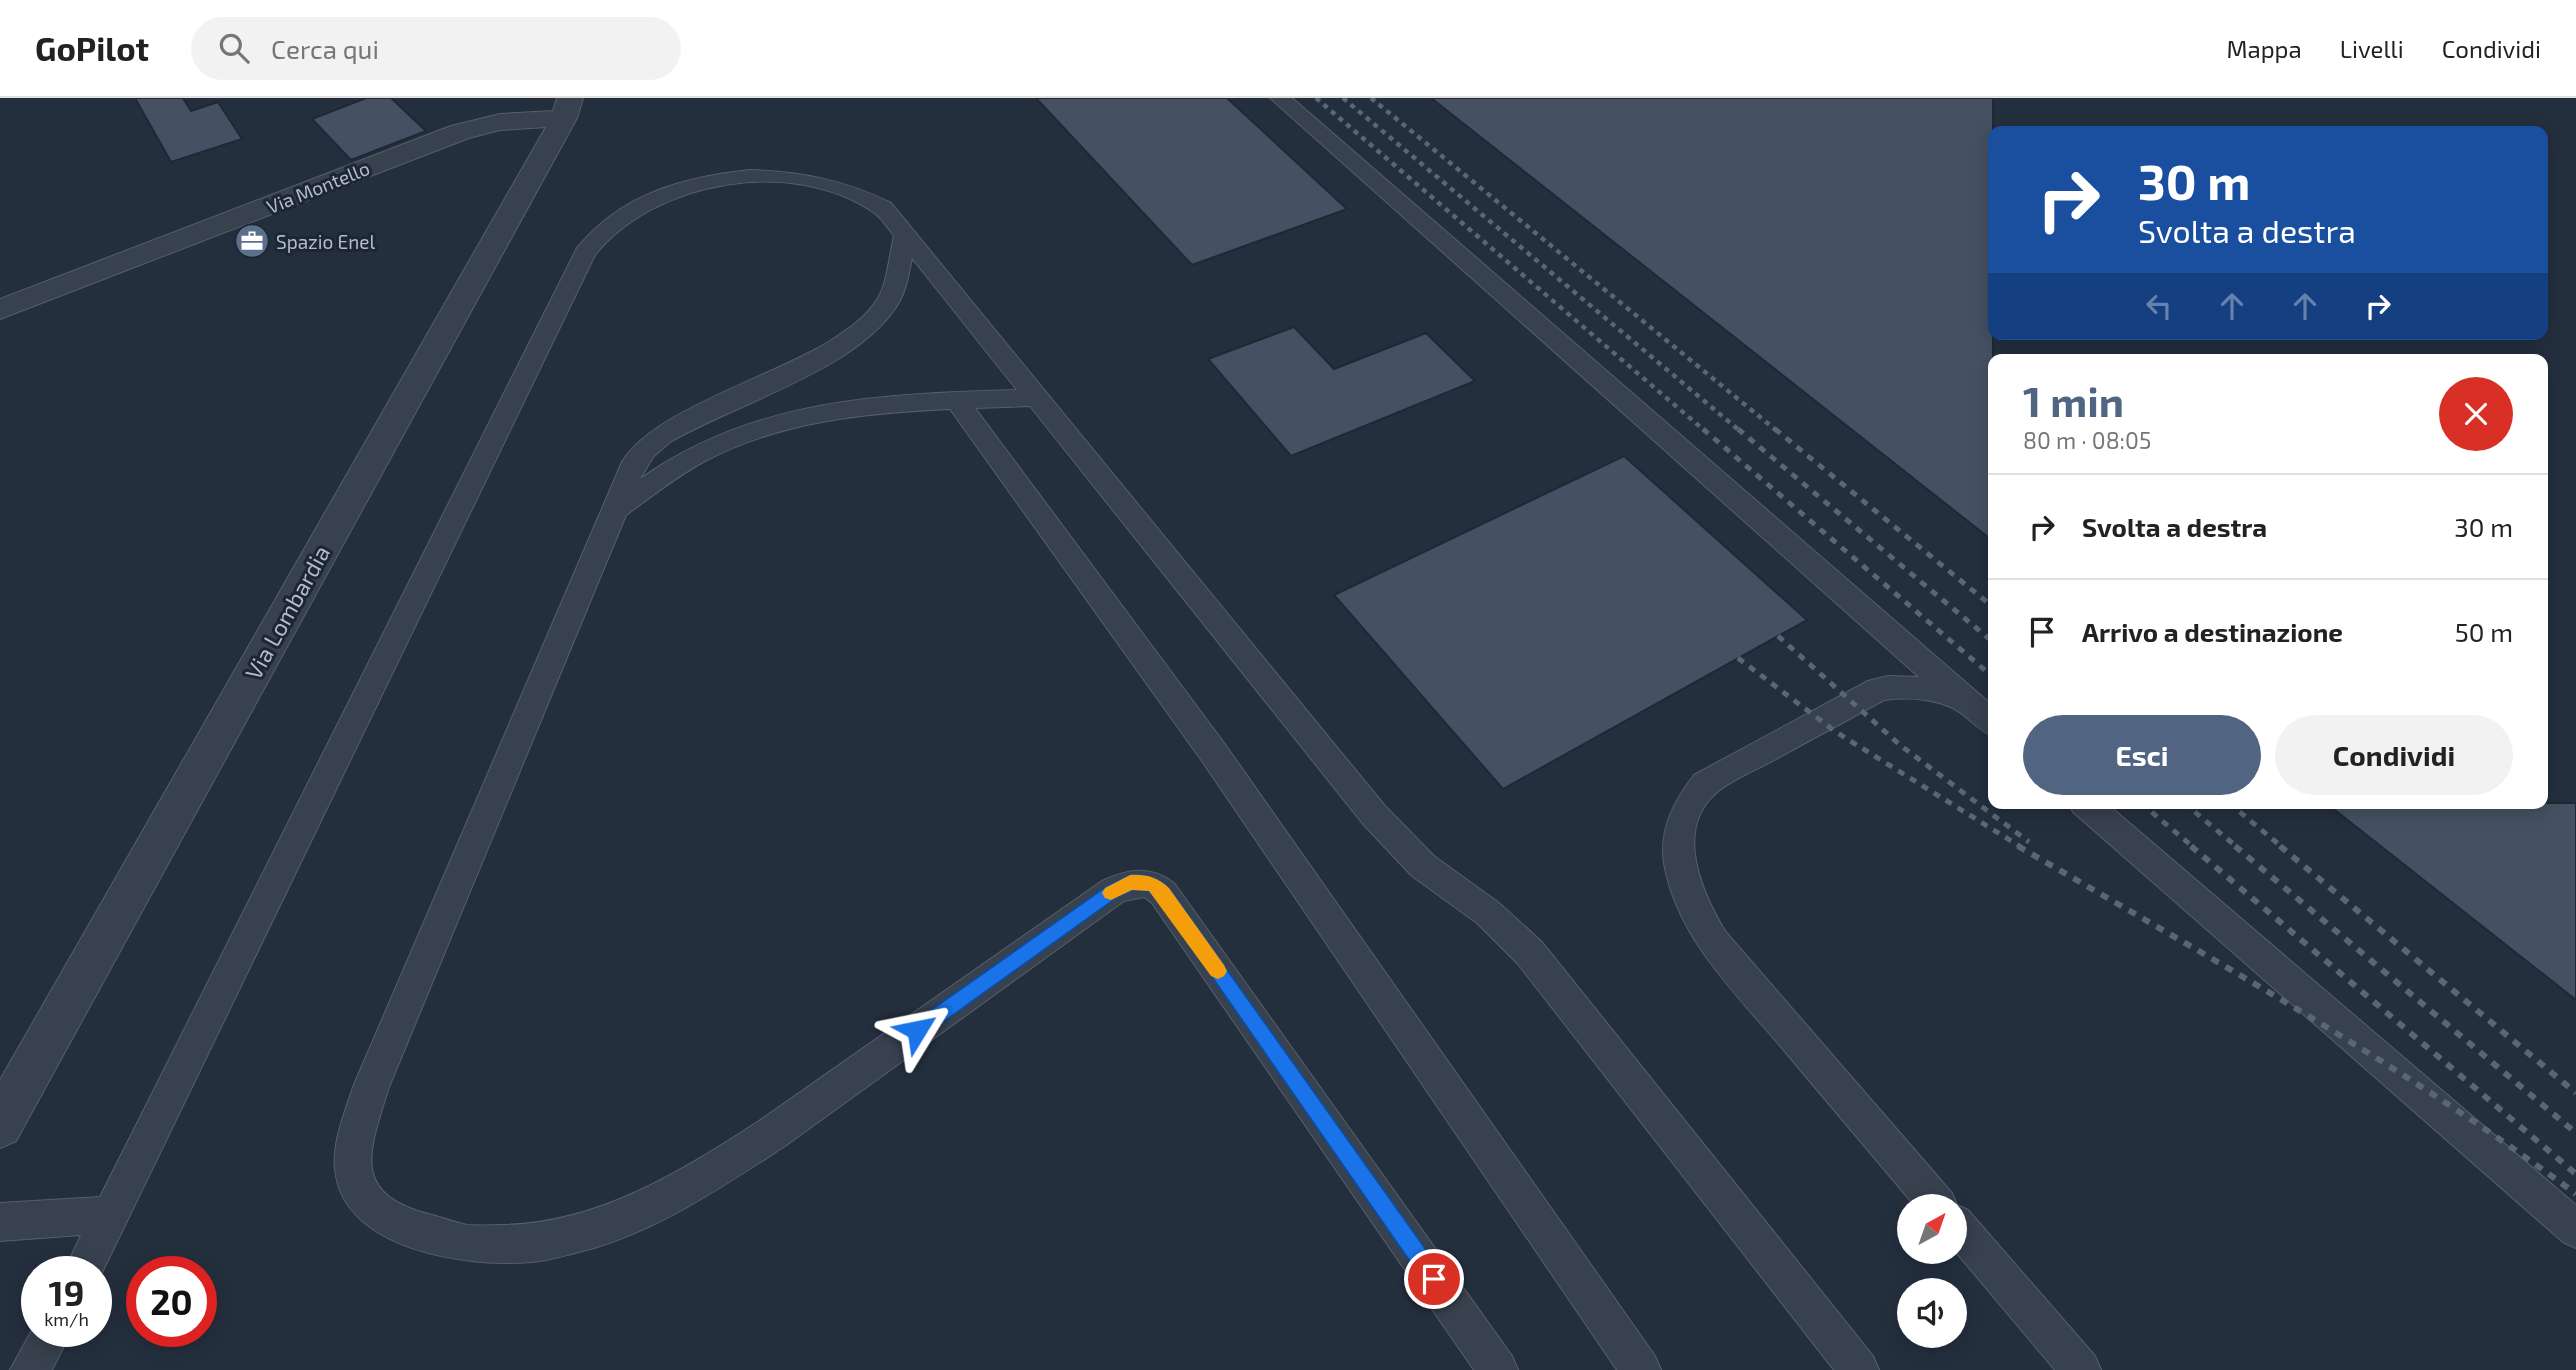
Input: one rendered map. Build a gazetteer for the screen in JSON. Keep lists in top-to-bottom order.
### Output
{
  "streets": {
    "street": ["Via Montello", "Via Lombardia"]
  },
  "crossings": [
    ["Via Montello", "Via Lombardia"]
  ],
  "places": {
    "office": ["Spazio Enel"]
  },
  "north": "top right",
  "page": {
    "header": "GoPilot",
    "search": "Cerca qui",
    "nav": ["Mappa", "Livelli", "Condividi"],
    "turn": ["30 m", "Svolta a destra"],
    "heading": ["1 min", "80 m · 08:05"],
    "list": [
      {
        "name": "Svolta a destra",
        "value": "30 m"
      },
      {
        "name": "Arrivo a destinazione",
        "value": "50 m"
      }
    ],
    "buttons": ["Esci", "Condividi"],
    "speed": "19 km/h",
    "limit": "20"
  }
}
